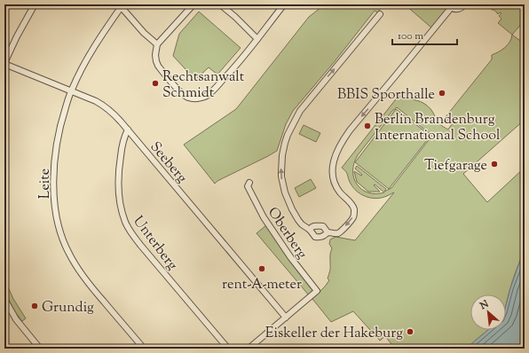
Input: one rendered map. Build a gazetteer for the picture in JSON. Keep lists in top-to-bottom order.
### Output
{
  "streets": {
    "street": [
      "Seeberg",
      "Leite",
      "Oberberg",
      "Unterberg"
    ]
  },
  "crossings": [
    ["Seeberg", "Leite"],
    ["Seeberg", "Oberberg"],
    ["Seeberg", "Unterberg"]
  ],
  "places": [
    "Rechtsanwalt Schmidt",
    "BBIS Sporthalle",
    "Berlin Brandenburg International School",
    "Tiefgarage",
    "rent-A-meter",
    "Grundig",
    "Eiskeller der Hakeburg"
  ],
  "scale_bar": "100 m",
  "north": "top left"
}
